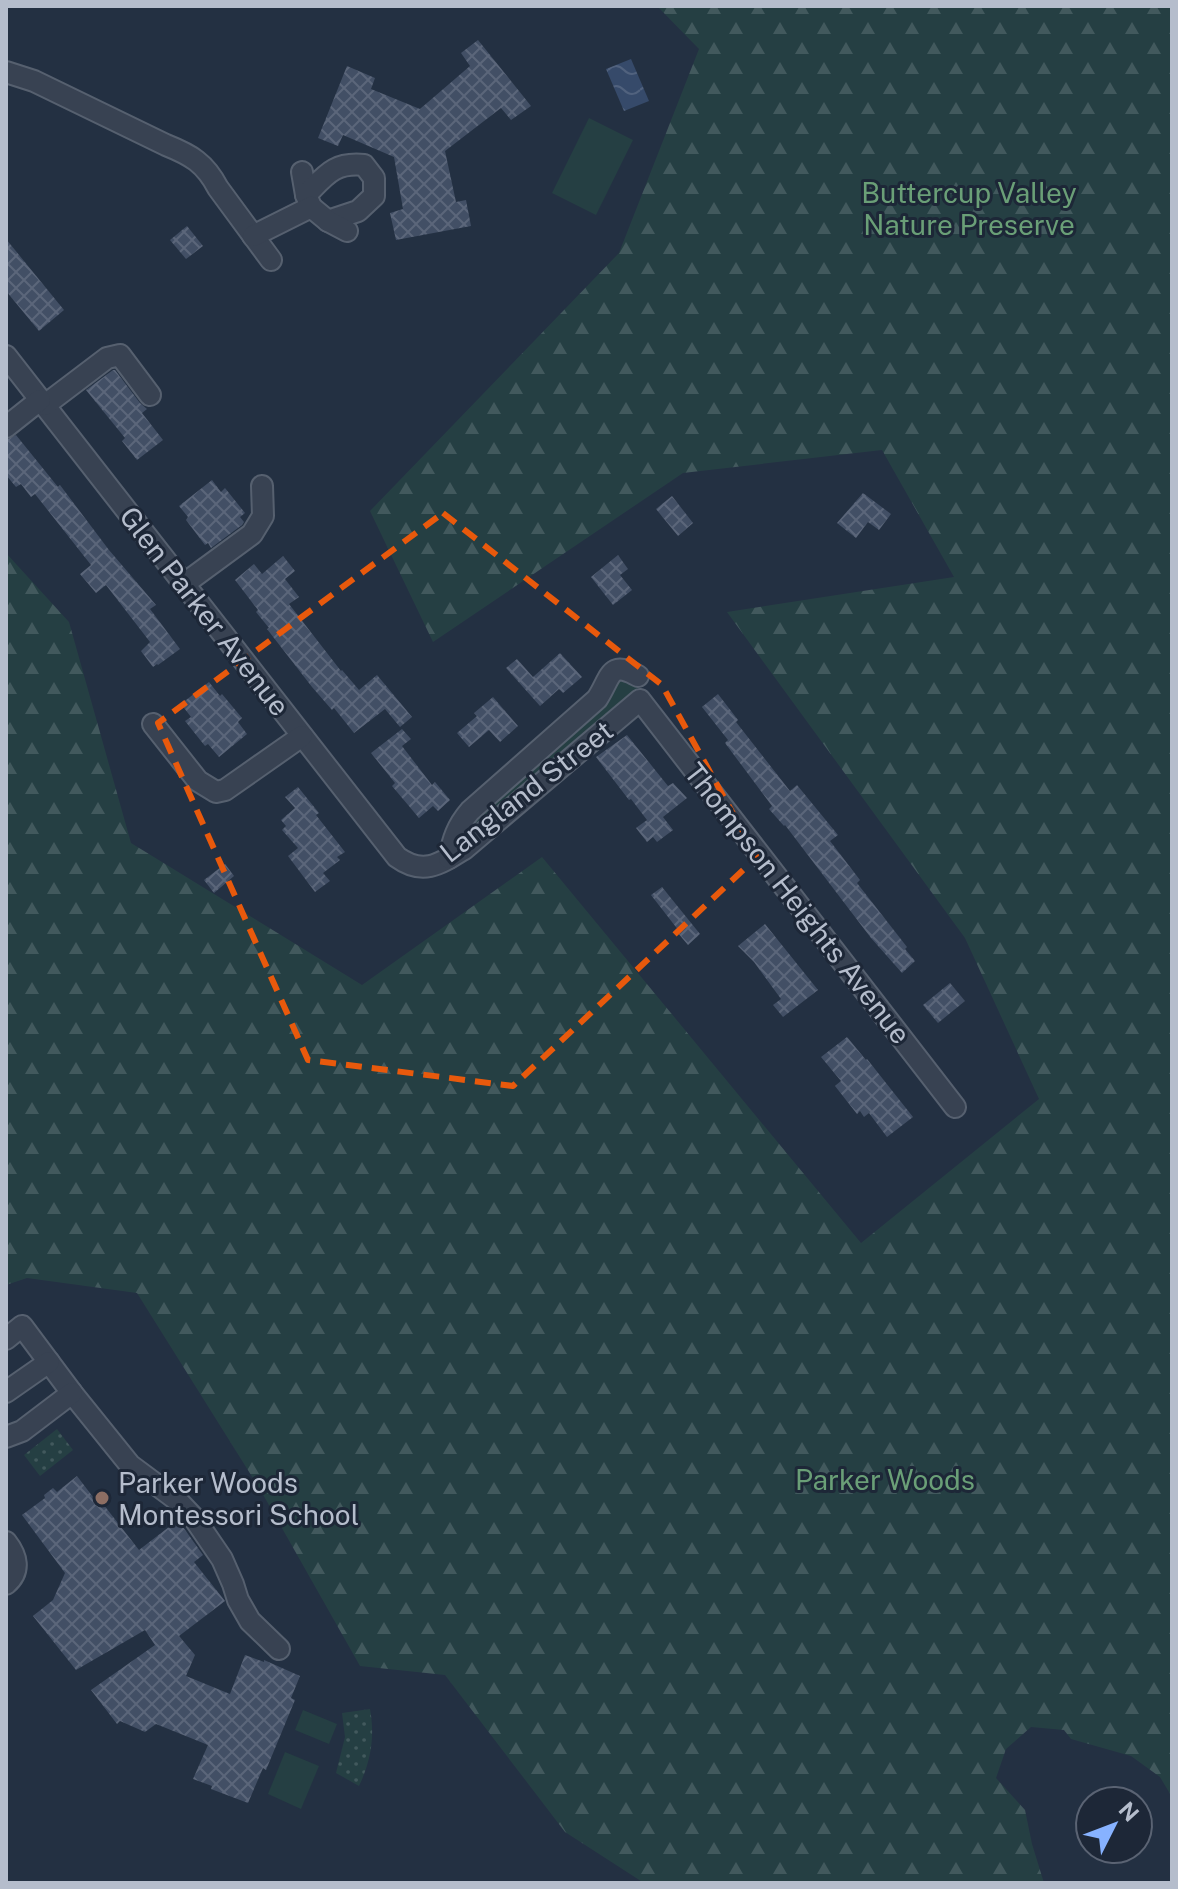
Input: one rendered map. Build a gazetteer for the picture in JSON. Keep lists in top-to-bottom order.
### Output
{
  "streets": {
    "street": ["Glen Parker Avenue", "Langland Street", "Thompson Heights Avenue"]
  },
  "crossings": [
    ["Glen Parker Avenue", "Langland Street"],
    ["Langland Street", "Thompson Heights Avenue"]
  ],
  "parks": ["Buttercup Valley Nature Preserve", "Parker Woods"],
  "places": ["Parker Woods Montessori School"],
  "north": "top right"
}
